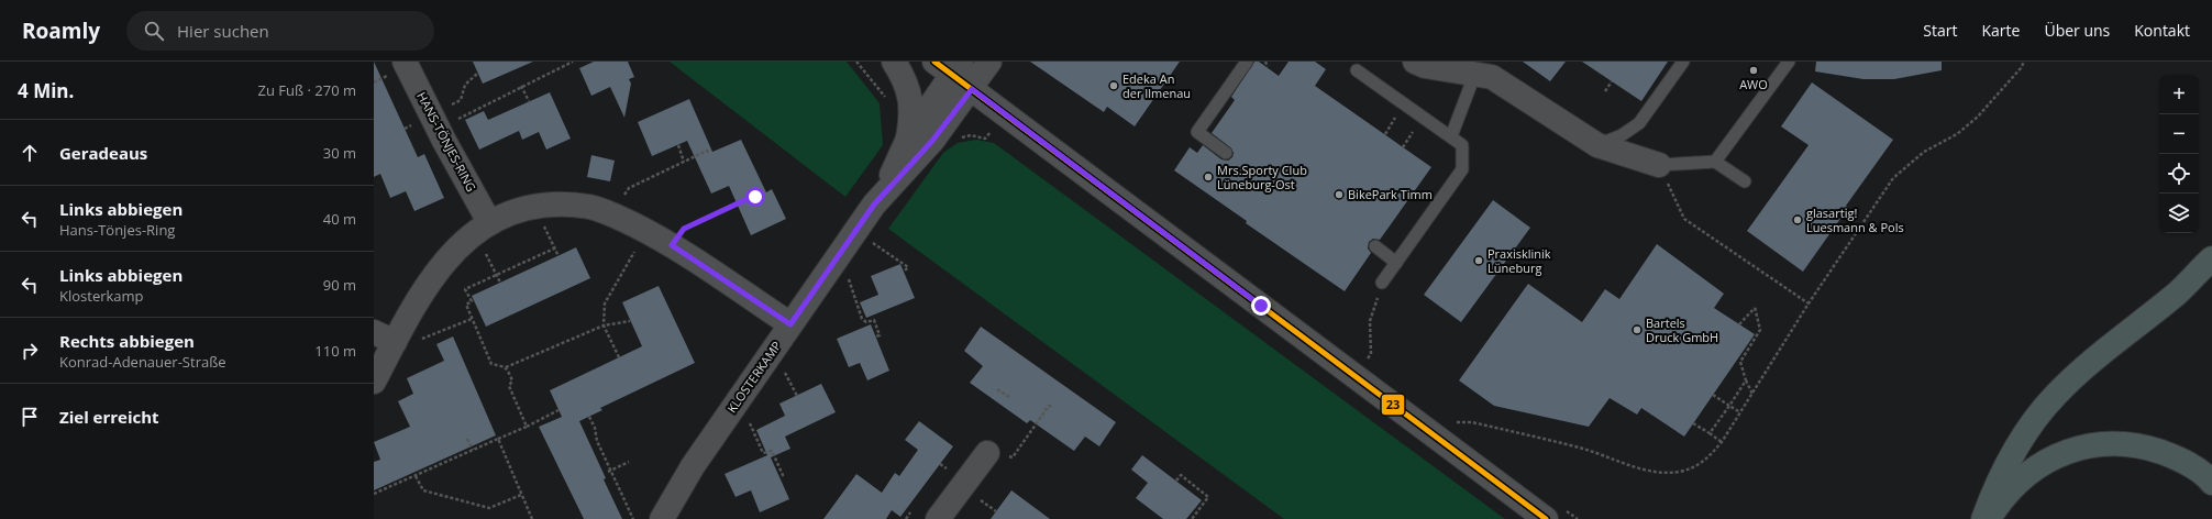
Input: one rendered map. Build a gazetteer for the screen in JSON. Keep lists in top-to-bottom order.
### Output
{
  "streets": {
    "street": ["HANS-TÖNJES-RING", "KLOSTERKAMP"]
  },
  "places": [
    "AWO",
    "Edeka An der Ilmenau",
    "Mrs.Sporty Club Lüneburg-Ost",
    "BikePark Timm",
    "glasartig! Luesmann & Pols",
    "Praxisklinik Lüneburg",
    "Bartels Druck GmbH"
  ],
  "lines": ["transit line 23"],
  "page": {
    "header": "Roamly",
    "search": "Hier suchen",
    "nav": [
      "Start",
      "Karte",
      "Über uns",
      "Kontakt"
    ],
    "heading": ["4 Min.", "Zu Fuß · 270 m"],
    "map_buttons": ["+", "−"],
    "list": [
      ["Geradeaus", "30 m"],
      ["Links abbiegen", "Hans-Tönjes-Ring", "40 m"],
      ["Links abbiegen", "Klosterkamp", "90 m"],
      ["Rechts abbiegen", "Konrad-Adenauer-Straße", "110 m"],
      "Ziel erreicht"
    ]
  }
}
